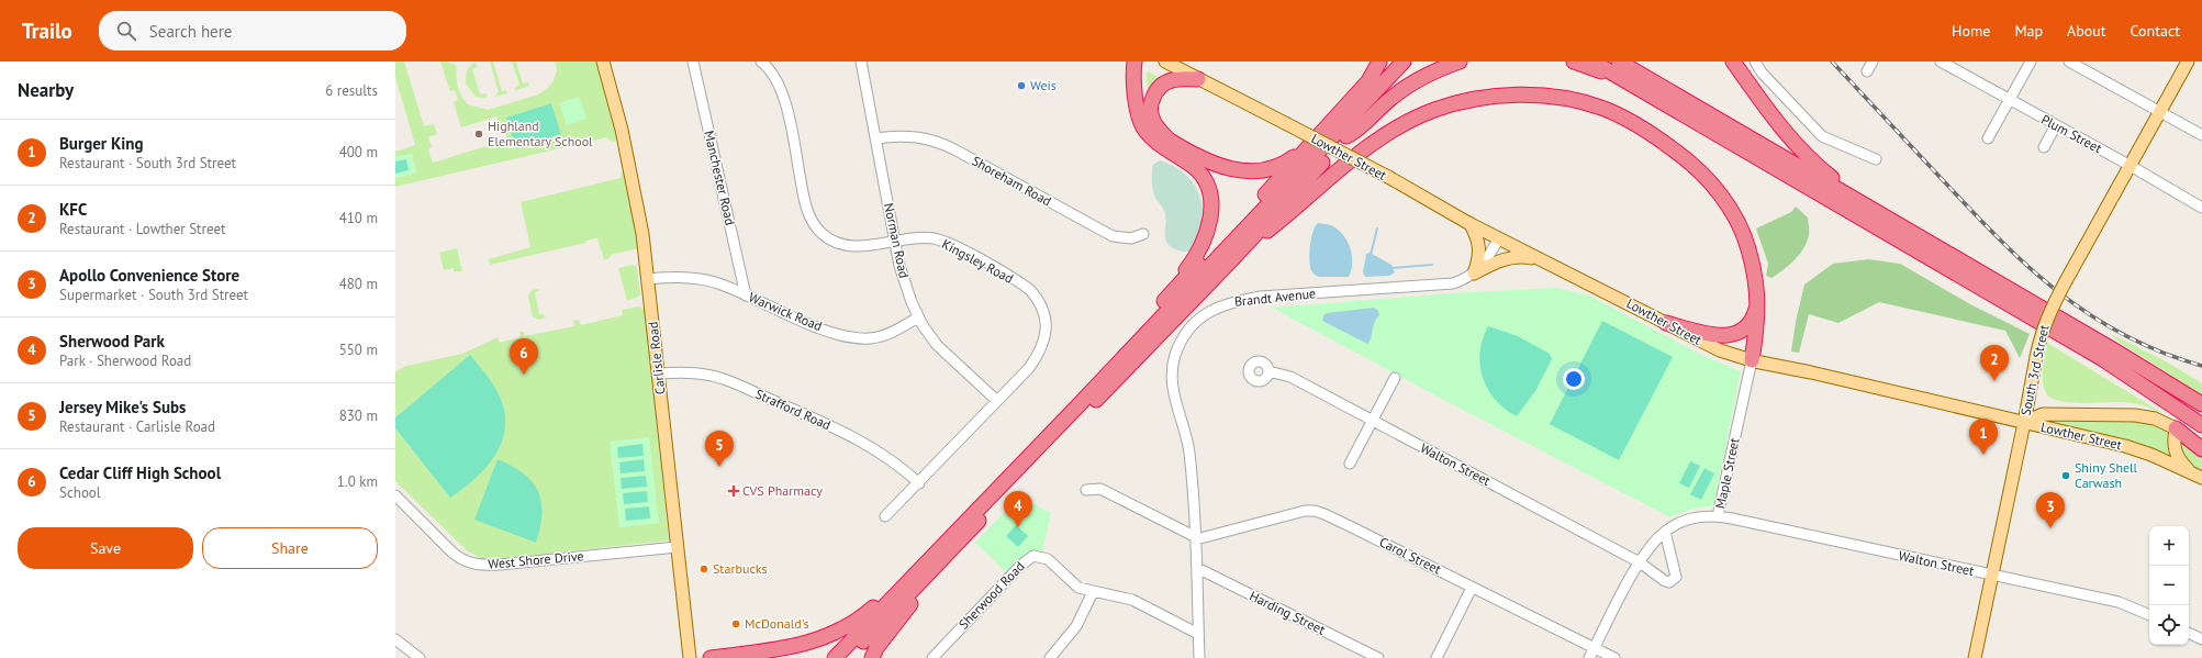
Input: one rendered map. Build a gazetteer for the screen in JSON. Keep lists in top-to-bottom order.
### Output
{
  "streets": {
    "main road": ["Lowther Street", "Carlisle Road", "South 3rd Street"],
    "street": [
      "Plum Street",
      "Manchester Road",
      "Shoreham Road",
      "Norman Road",
      "Kingsley Road",
      "Brandt Avenue",
      "Warwick Road",
      "Strafford Road",
      "Walton Street",
      "Maple Street",
      "Carol Street",
      "West Shore Drive",
      "Sherwood Road",
      "Harding Street"
    ]
  },
  "crossings": [
    ["Plum Street", "South 3rd Street"],
    ["Lowther Street", "Brandt Avenue"],
    ["Lowther Street", "South 3rd Street"],
    ["Lowther Street", "Maple Street"],
    ["Manchester Road", "Warwick Road"],
    ["Shoreham Road", "Norman Road"],
    ["Norman Road", "Kingsley Road"],
    ["Norman Road", "Warwick Road"],
    ["Kingsley Road", "Strafford Road"],
    ["Brandt Avenue", "Carol Street"],
    ["Brandt Avenue", "Sherwood Road"],
    ["Brandt Avenue", "Harding Street"],
    ["Warwick Road", "Carlisle Road"],
    ["Carlisle Road", "Strafford Road"],
    ["Carlisle Road", "West Shore Drive"],
    ["South 3rd Street", "Walton Street"],
    ["Walton Street", "Maple Street"],
    ["Maple Street", "Carol Street"]
  ],
  "places": {
    "other": [
      "Weis",
      "Highland Elementary School",
      "Shiny Shell Carwash",
      "Starbucks",
      "McDonald's"
    ],
    "health": ["CVS Pharmacy"]
  },
  "page": {
    "header": "Trailo",
    "search": "Search here",
    "nav": [
      "Home",
      "Map",
      "About",
      "Contact"
    ],
    "heading": ["Nearby", "6 results"],
    "list": [
      {
        "mark": "1",
        "name": "Burger King",
        "note": "Restaurant · South 3rd Street",
        "value": "400 m"
      },
      {
        "mark": "2",
        "name": "KFC",
        "note": "Restaurant · Lowther Street",
        "value": "410 m"
      },
      {
        "mark": "3",
        "name": "Apollo Convenience Store",
        "note": "Supermarket · South 3rd Street",
        "value": "480 m"
      },
      {
        "mark": "4",
        "name": "Sherwood Park",
        "note": "Park · Sherwood Road",
        "value": "550 m"
      },
      {
        "mark": "5",
        "name": "Jersey Mike's Subs",
        "note": "Restaurant · Carlisle Road",
        "value": "830 m"
      },
      {
        "mark": "6",
        "name": "Cedar Cliff High School",
        "note": "School",
        "value": "1.0 km"
      }
    ],
    "pins": [
      "6",
      "2",
      "1",
      "5",
      "4",
      "3"
    ],
    "buttons": ["Save", "Share"],
    "map_buttons": ["+", "−"]
  }
}
